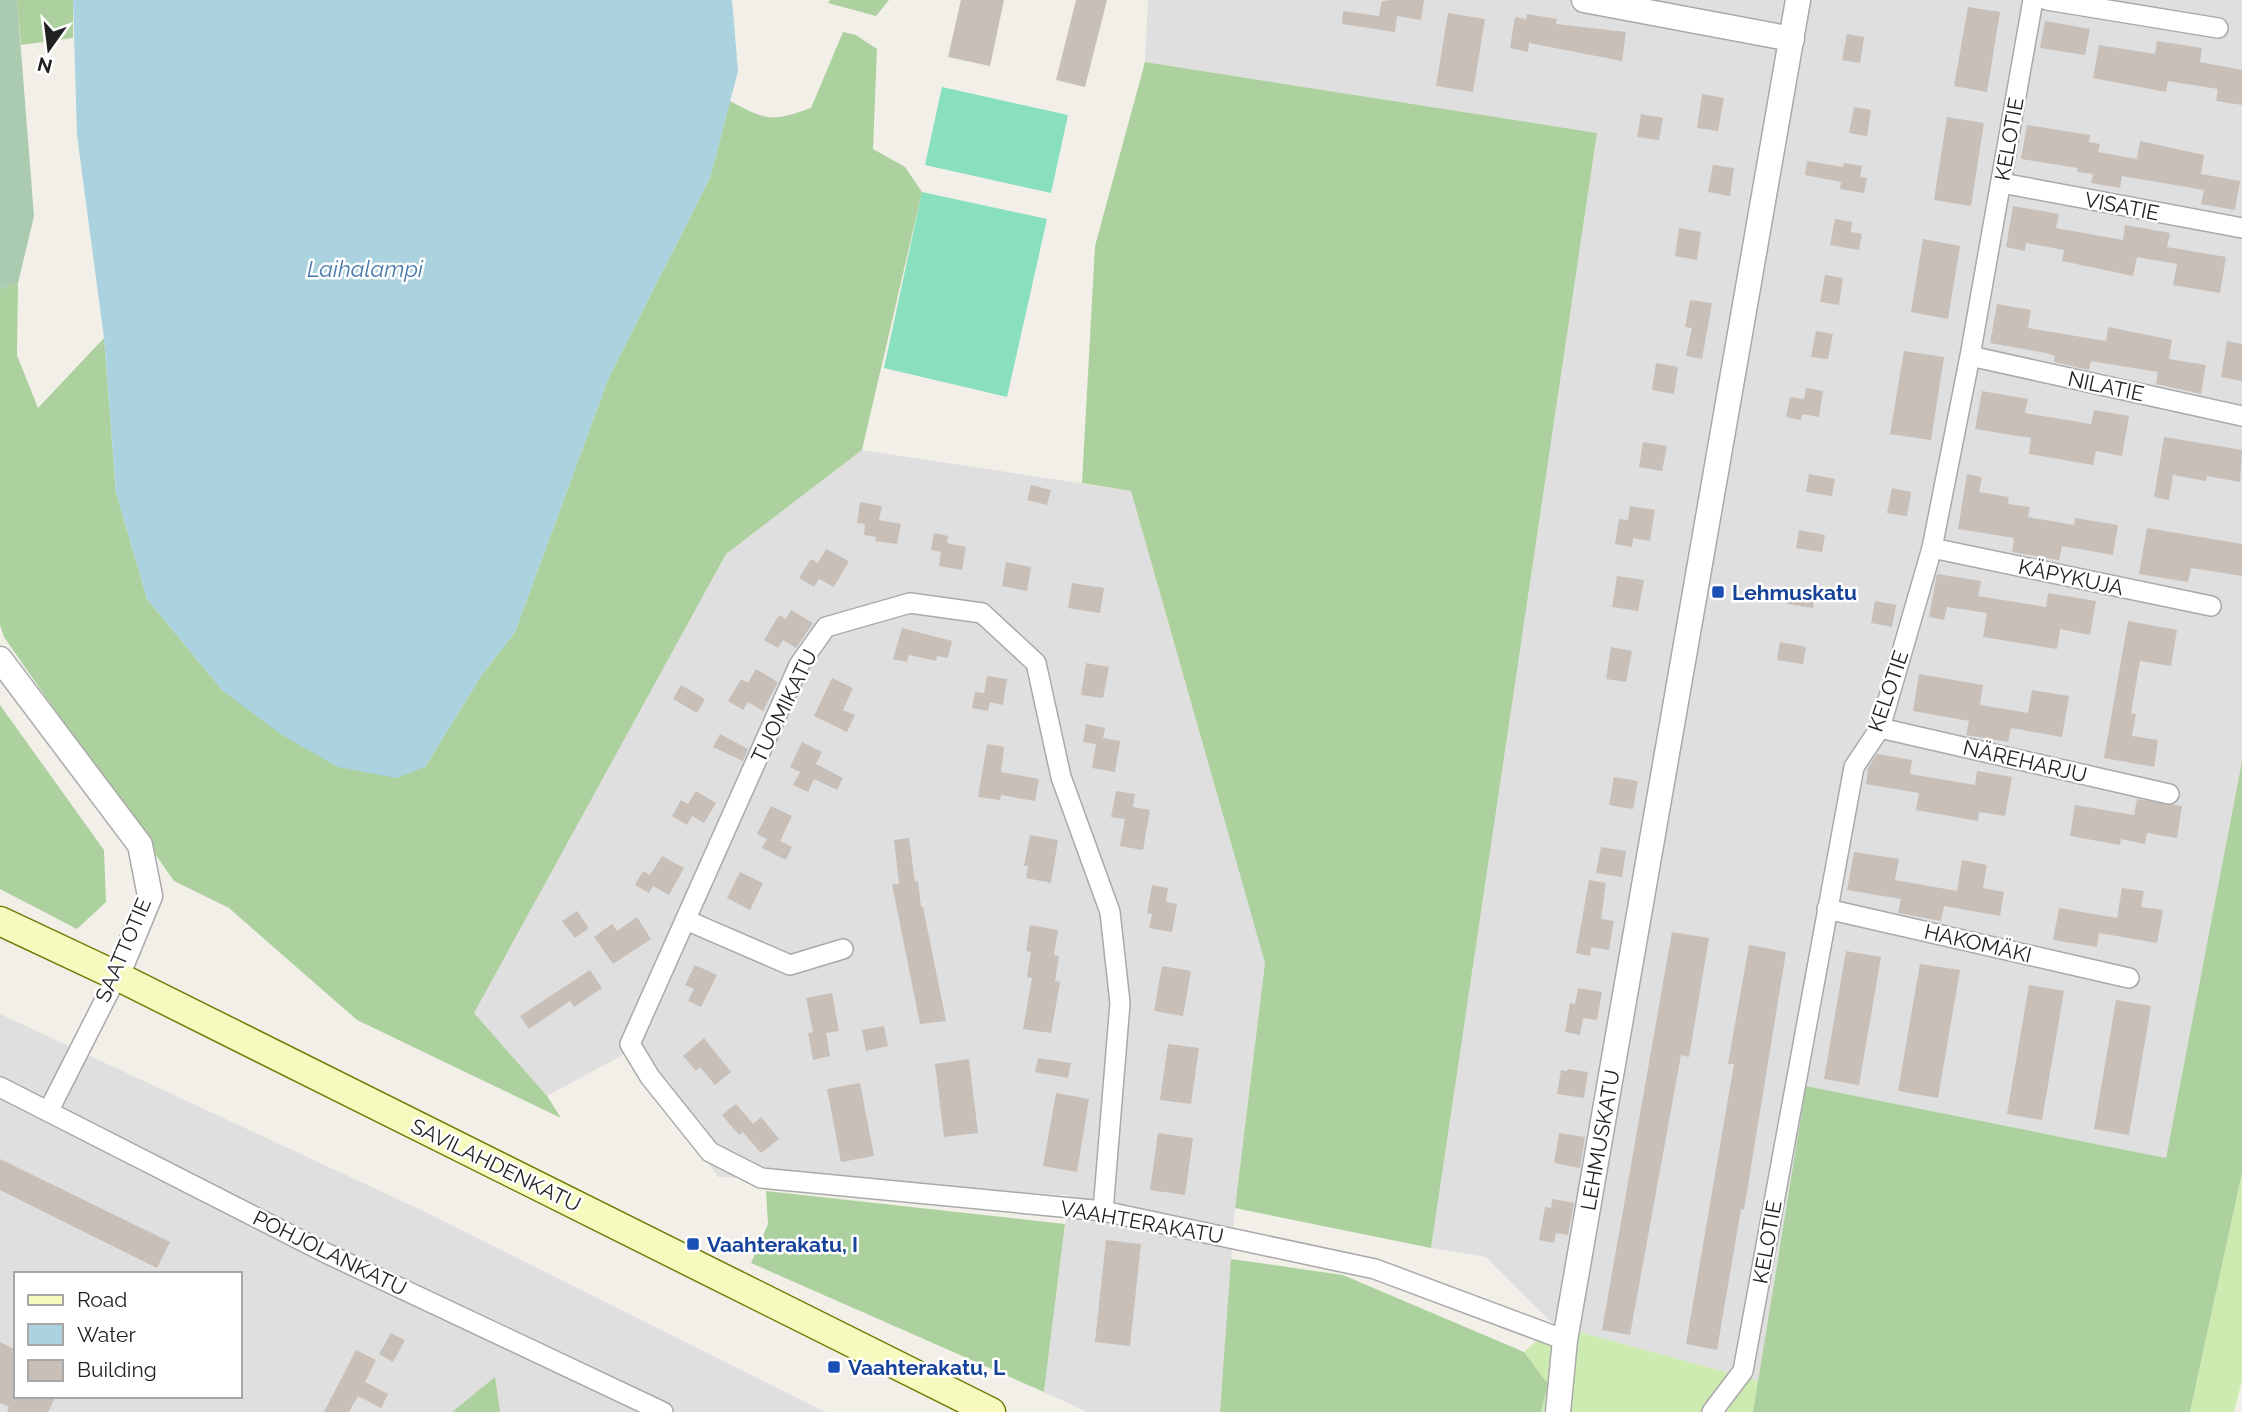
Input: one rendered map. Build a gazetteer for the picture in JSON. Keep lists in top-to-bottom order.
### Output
{
  "streets": {
    "main road": ["SAVILAHDENKATU"],
    "street": [
      "KELOTIE",
      "VISATIE",
      "NILATIE",
      "KÄPYKUJA",
      "TUOMIKATU",
      "NÄREHARJU",
      "HAKOMÄKI",
      "SAATTOTIE",
      "LEHMUSKATU",
      "VAAHTERAKATU",
      "POHJOLANKATU"
    ]
  },
  "crossings": [
    ["KELOTIE", "VISATIE"],
    ["KELOTIE", "NILATIE"],
    ["KELOTIE", "KÄPYKUJA"],
    ["KELOTIE", "NÄREHARJU"],
    ["KELOTIE", "HAKOMÄKI"],
    ["TUOMIKATU", "VAAHTERAKATU"],
    ["SAATTOTIE", "SAVILAHDENKATU"],
    ["SAATTOTIE", "POHJOLANKATU"],
    ["LEHMUSKATU", "VAAHTERAKATU"]
  ],
  "water": ["Laihalampi"],
  "places": {
    "transit": ["Lehmuskatu", "Vaahterakatu, I", "Vaahterakatu, L"]
  },
  "legend": ["Road", "Water", "Building"],
  "north": "bottom"
}
